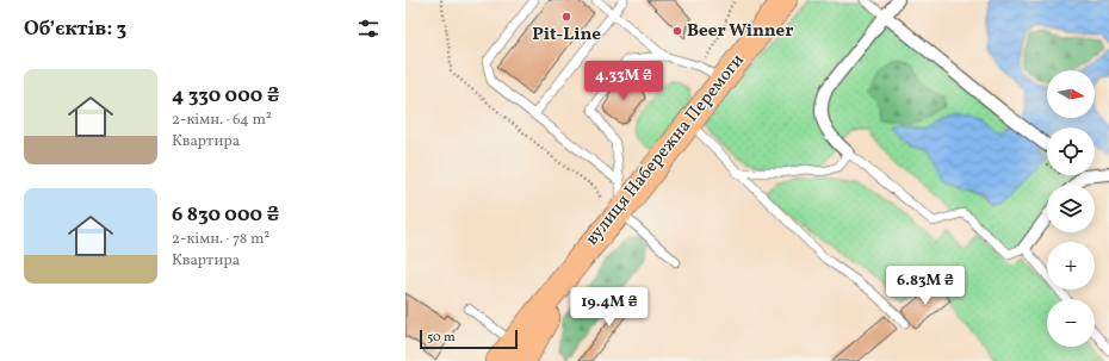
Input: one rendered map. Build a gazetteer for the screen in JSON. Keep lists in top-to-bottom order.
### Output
{
  "streets": {
    "main road": ["вулиця Набережна Перемоги"]
  },
  "places": ["Pit-Line", "Beer Winner"],
  "scale_bar": "50 m",
  "north": "right",
  "page": {
    "heading": "Об’єктів: 3",
    "list": [
      {
        "name": "4 330 000 ₴",
        "note": "2-кімн. · 64 m² · Квартира"
      },
      {
        "name": "6 830 000 ₴",
        "note": "2-кімн. · 78 m² · Квартира"
      }
    ],
    "price": ["4.33M ₴", "6.83M ₴", "19.4M ₴"],
    "map_buttons": ["+", "−"],
    "scale": "50 m"
  }
}
